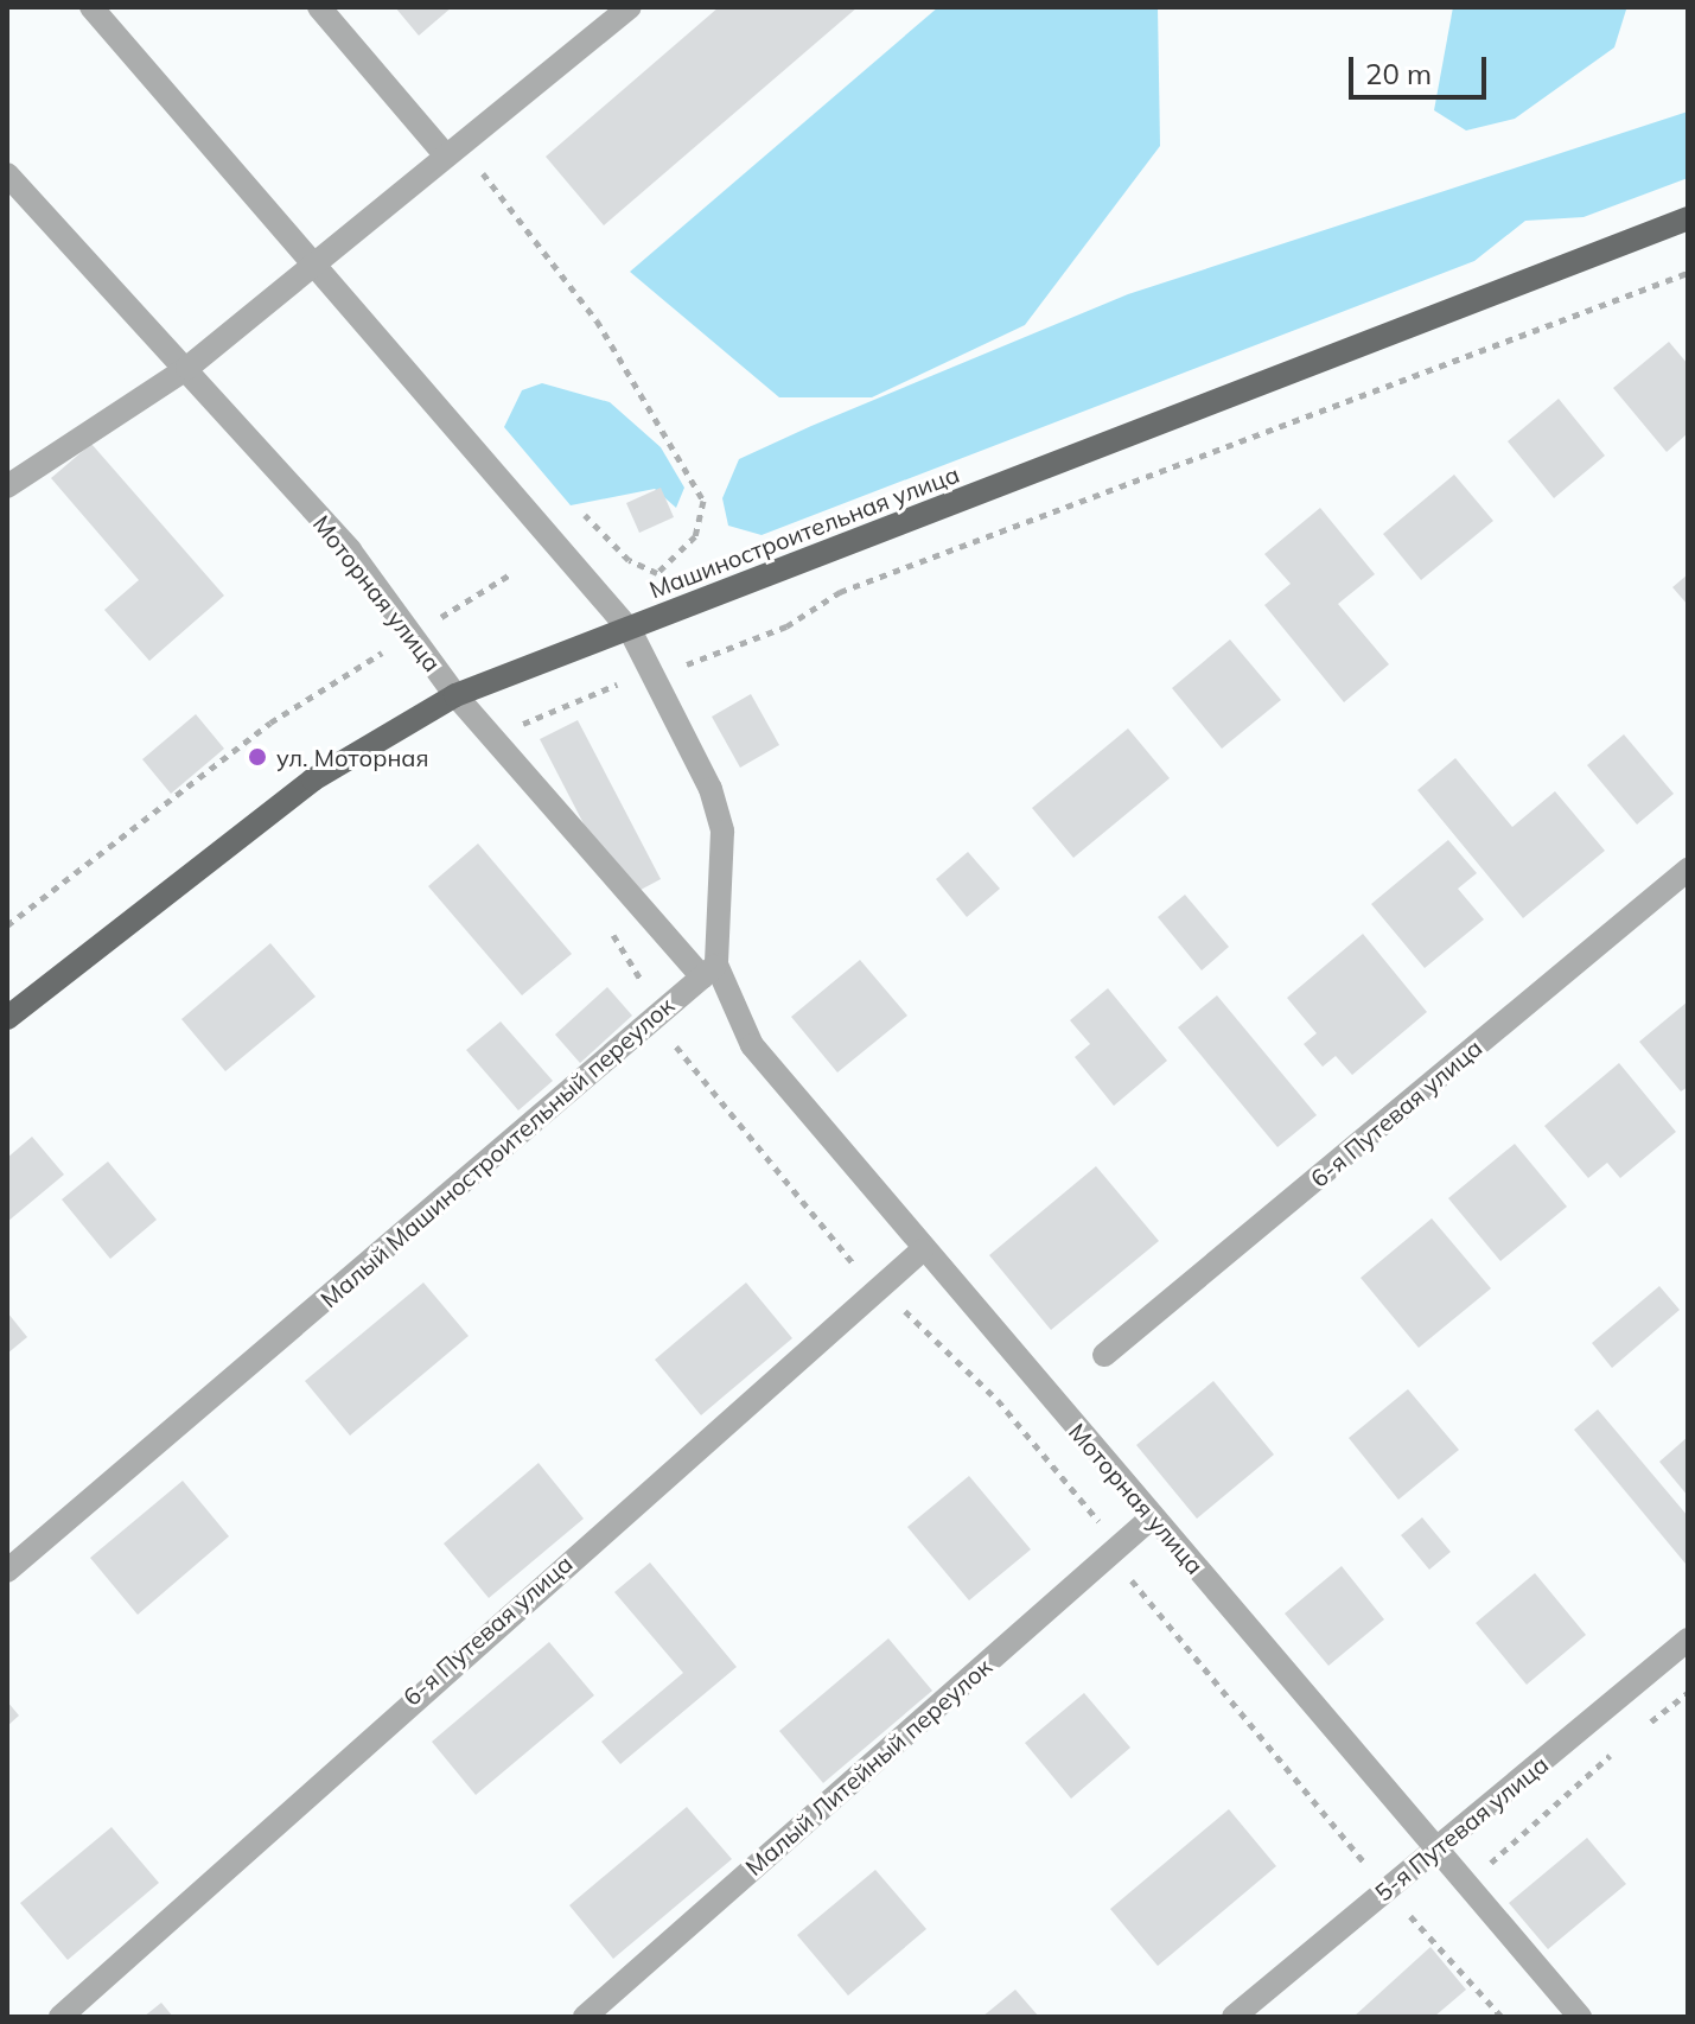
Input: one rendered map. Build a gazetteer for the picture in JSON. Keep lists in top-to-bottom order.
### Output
{
  "streets": {
    "main road": ["Машиностроительная улица"],
    "street": [
      "Моторная улица",
      "6-я Путевая улица",
      "Малый Машиностроительный переулок",
      "Малый Литейный переулок",
      "5-я Путевая улица"
    ]
  },
  "crossings": [
    ["Машиностроительная улица", "Моторная улица"],
    ["Моторная улица", "6-я Путевая улица"],
    ["Моторная улица", "Малый Машиностроительный переулок"],
    ["Моторная улица", "Малый Литейный переулок"],
    ["Моторная улица", "5-я Путевая улица"]
  ],
  "places": ["ул. Моторная"],
  "scale_bar": "20 m"
}
